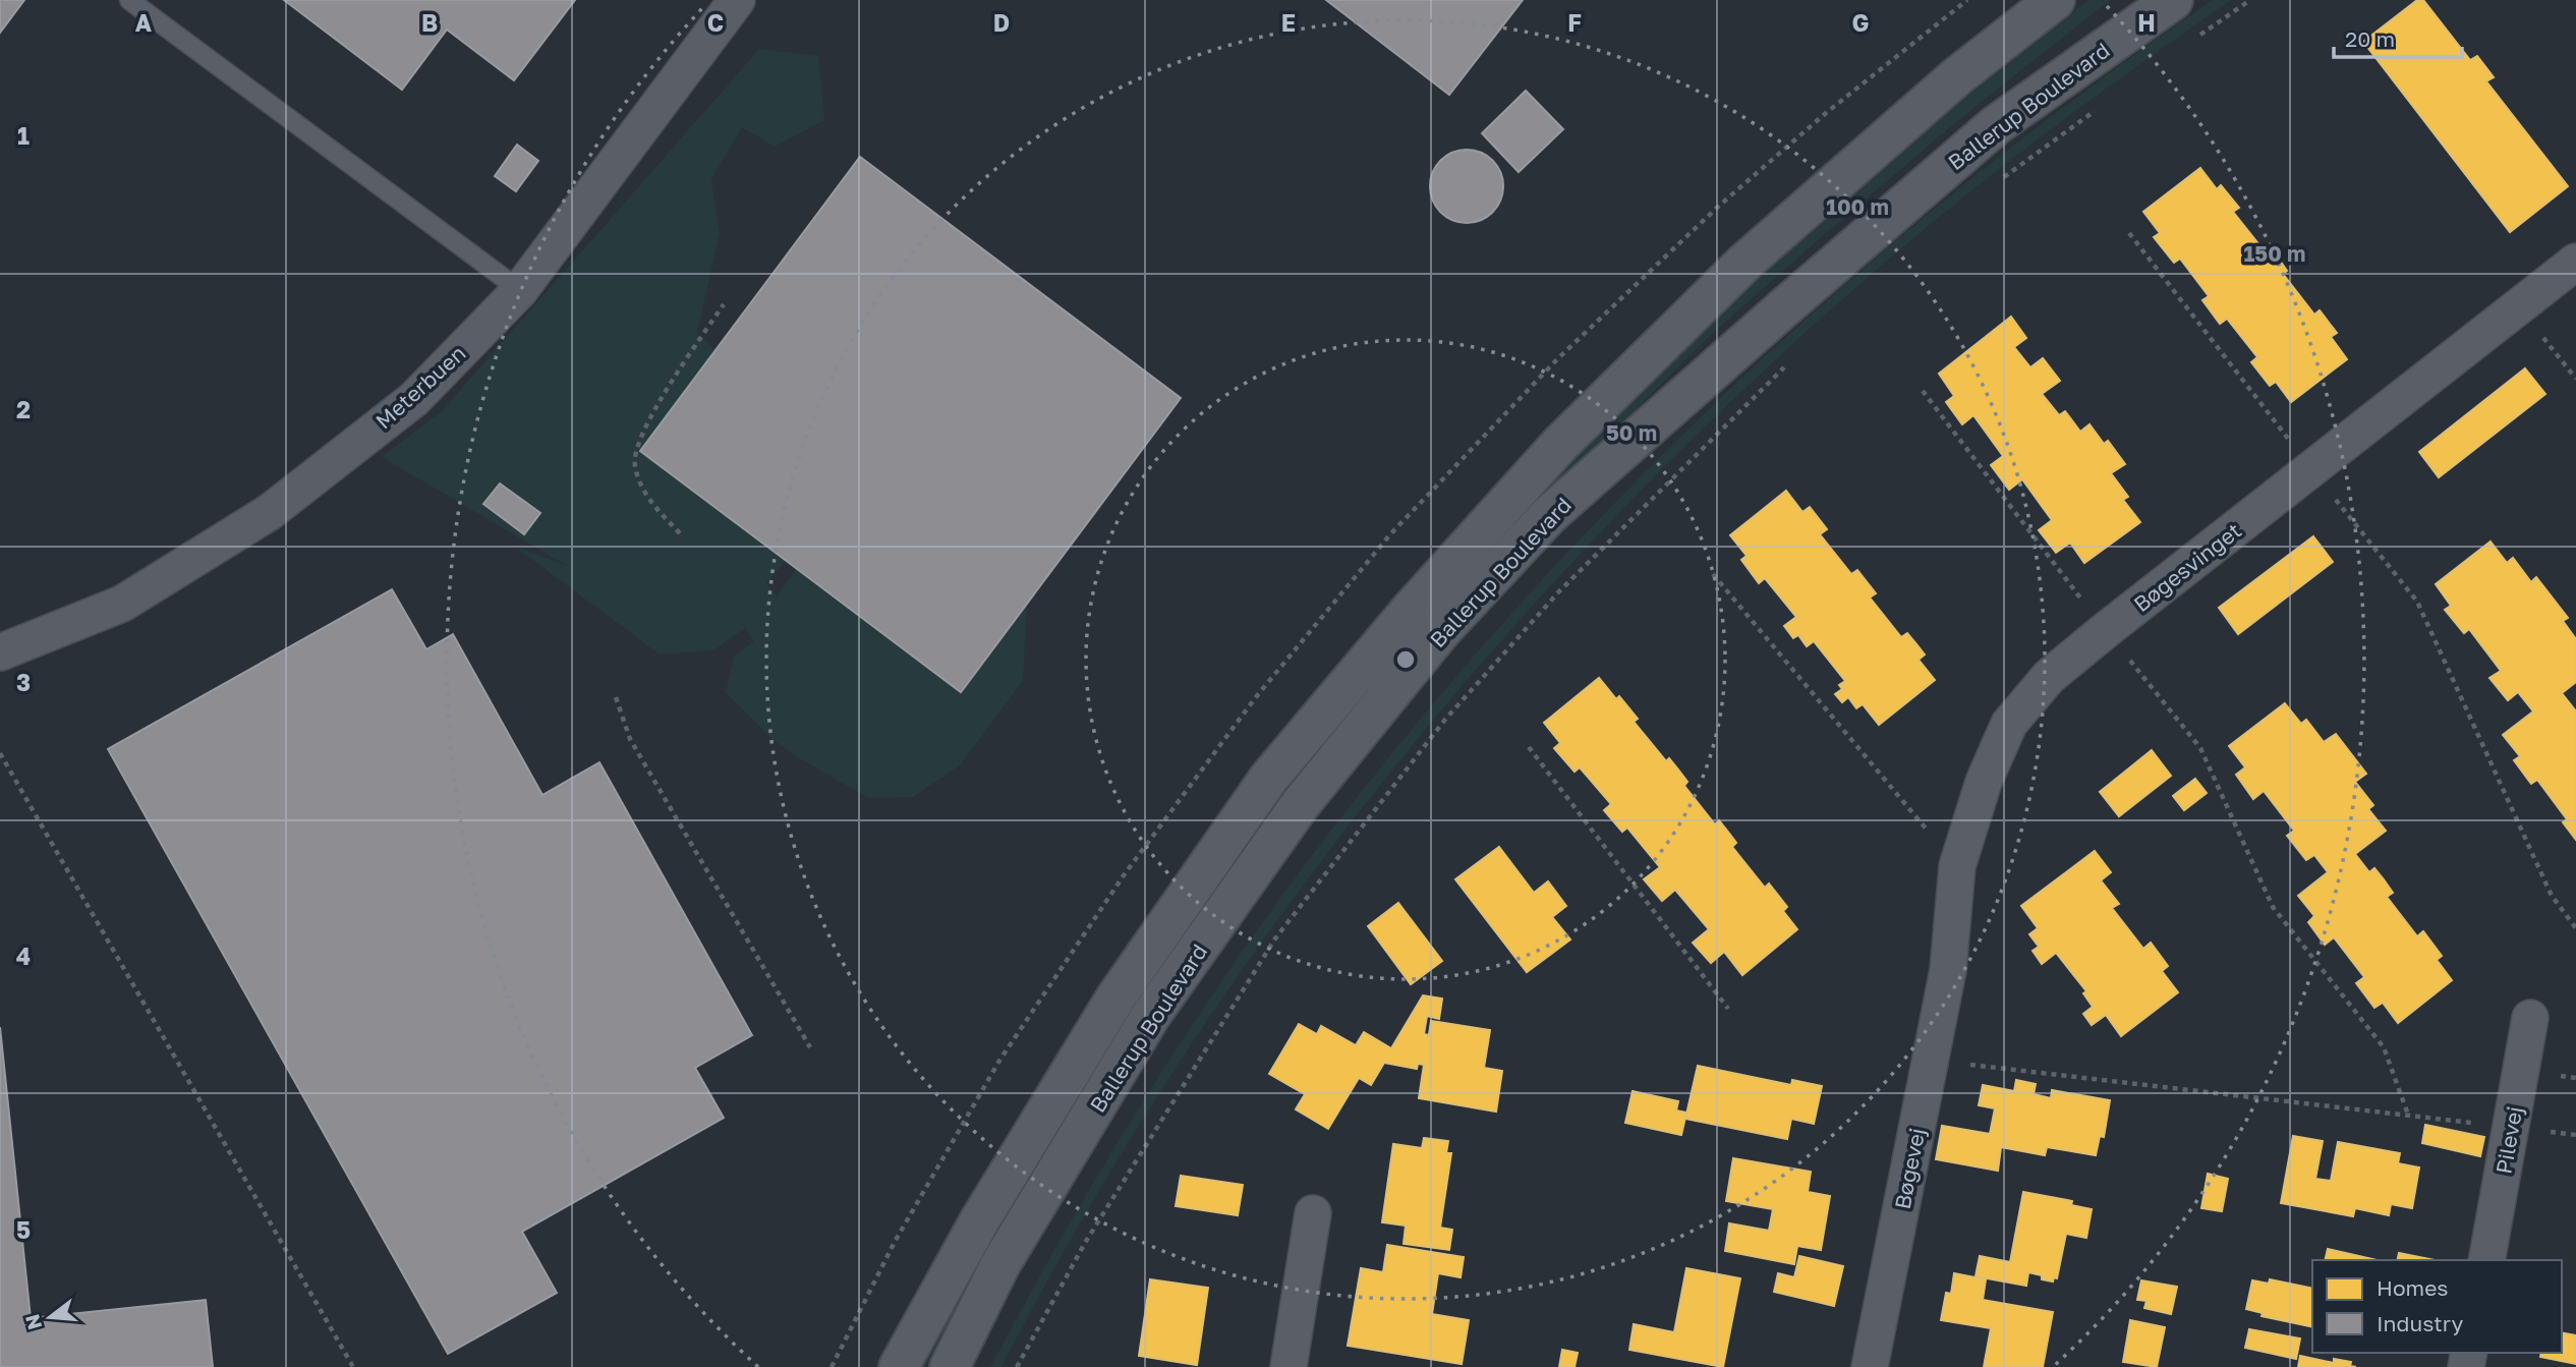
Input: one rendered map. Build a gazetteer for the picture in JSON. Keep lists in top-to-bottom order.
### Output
{
  "streets": {
    "street": [
      "Ballerup Boulevard",
      "Meterbuen",
      "Bøgesvinget",
      "Pilevej",
      "Bøgevej"
    ]
  },
  "crossings": [
    ["Bøgesvinget", "Bøgevej"]
  ],
  "legend": ["Homes", "Industry"],
  "scale_bar": "20 m",
  "north": "left",
  "grid": {
    "columns": [
      "A",
      "B",
      "C",
      "D",
      "E",
      "F",
      "G",
      "H"
    ],
    "rows": [
      "1",
      "2",
      "3",
      "4",
      "5"
    ]
  },
  "rings": ["100 m", "150 m", "50 m"]
}
